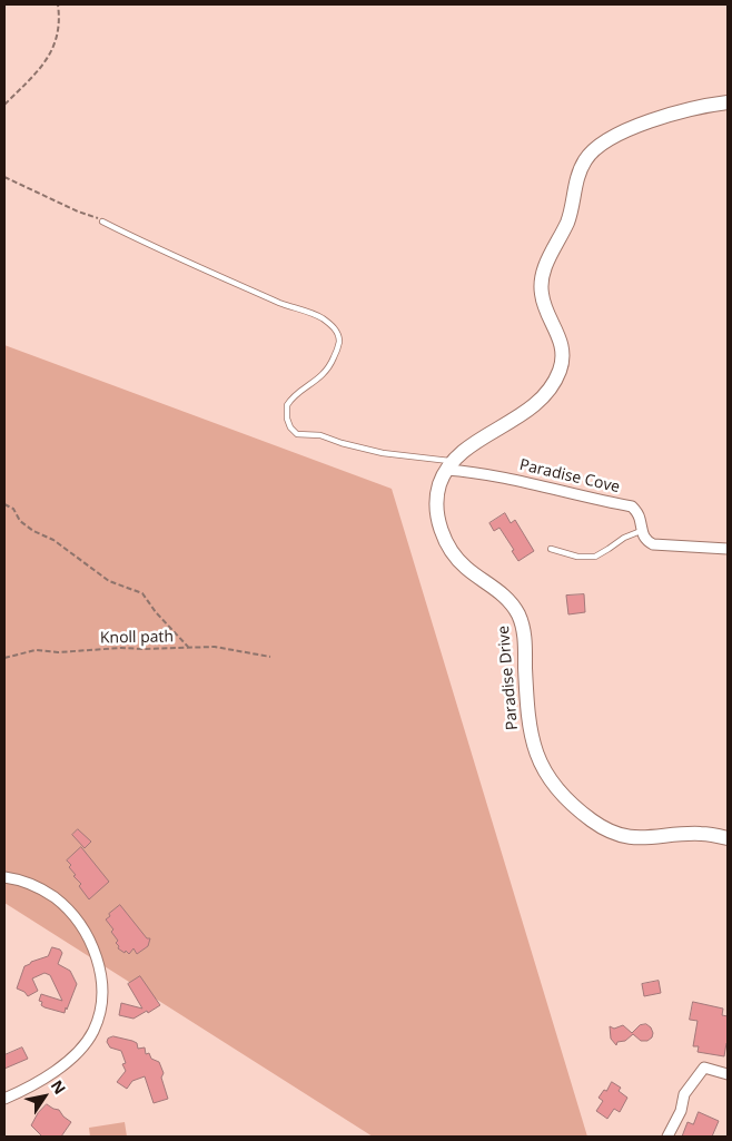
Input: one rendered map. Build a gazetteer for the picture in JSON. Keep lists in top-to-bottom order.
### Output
{
  "streets": {
    "street": ["Paradise Cove", "Paradise Drive"],
    "path": ["Knoll path"]
  },
  "crossings": [
    ["Paradise Cove", "Paradise Drive"]
  ],
  "north": "top right"
}
